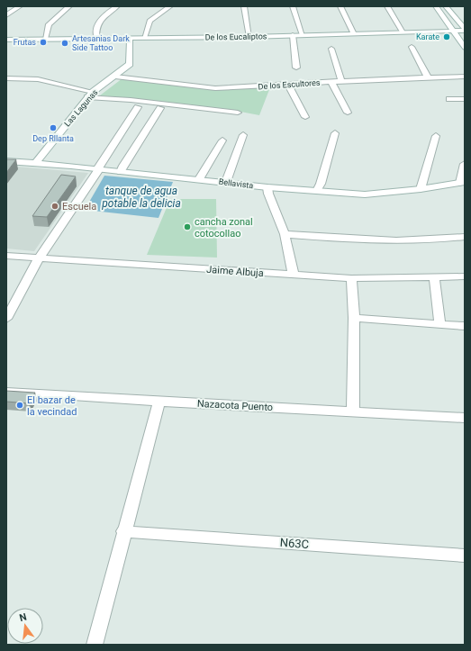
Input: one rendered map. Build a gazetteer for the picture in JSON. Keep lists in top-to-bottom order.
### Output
{
  "streets": {
    "street": [
      "De los Eucaliptos",
      "De los Escultores",
      "Las Lagunas",
      "Bellavista",
      "Jaime Albuja",
      "Nazacota Puento",
      "N63C"
    ]
  },
  "crossings": [
    ["De los Eucaliptos", "Las Lagunas"],
    ["De los Escultores", "Las Lagunas"],
    ["Las Lagunas", "Bellavista"]
  ],
  "water": ["tanque de agua potable la delicia"],
  "places": [
    "Karate",
    "Frutas",
    "Artesanias Dark Side Tattoo",
    "Dep Rllanta",
    "Escuela",
    "cancha zonal cotocollao",
    "El bazar de la vecindad"
  ],
  "north": "top"
}
